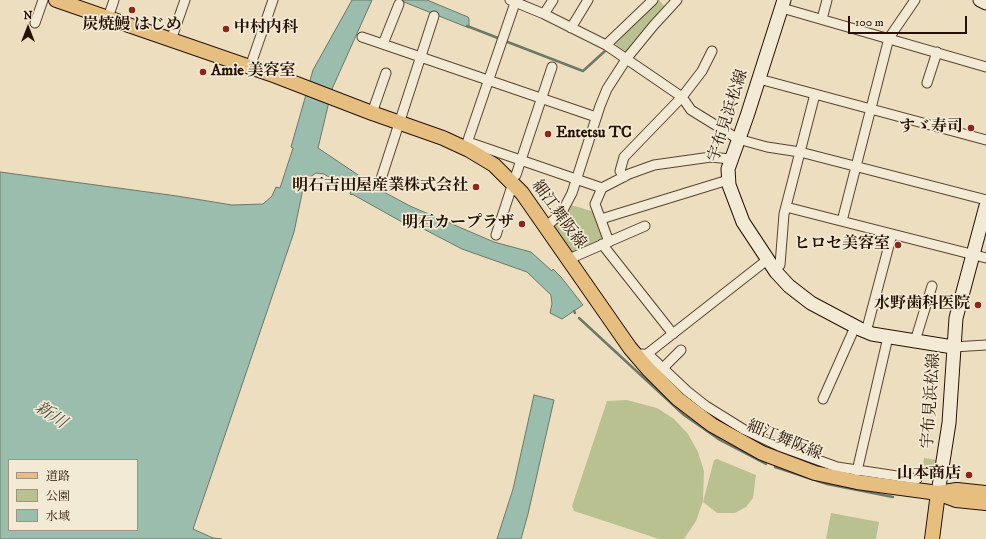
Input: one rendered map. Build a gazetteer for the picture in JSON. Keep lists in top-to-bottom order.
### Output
{
  "streets": {
    "main road": ["宇布見浜松線", "細江舞阪線"]
  },
  "crossings": [
    ["宇布見浜松線", "細江舞阪線"]
  ],
  "water": ["新川"],
  "places": [
    "炭焼鰻 はじめ",
    "中村内科",
    "Amie 美容室",
    "すゞ寿司",
    "Entetsu TC",
    "明石吉田屋産業株式会社",
    "明石カープラザ",
    "ヒロセ美容室",
    "水野歯科医院",
    "山本商店"
  ],
  "legend": ["道路", "公園", "水域"],
  "scale_bar": "100 m",
  "north": "top"
}
